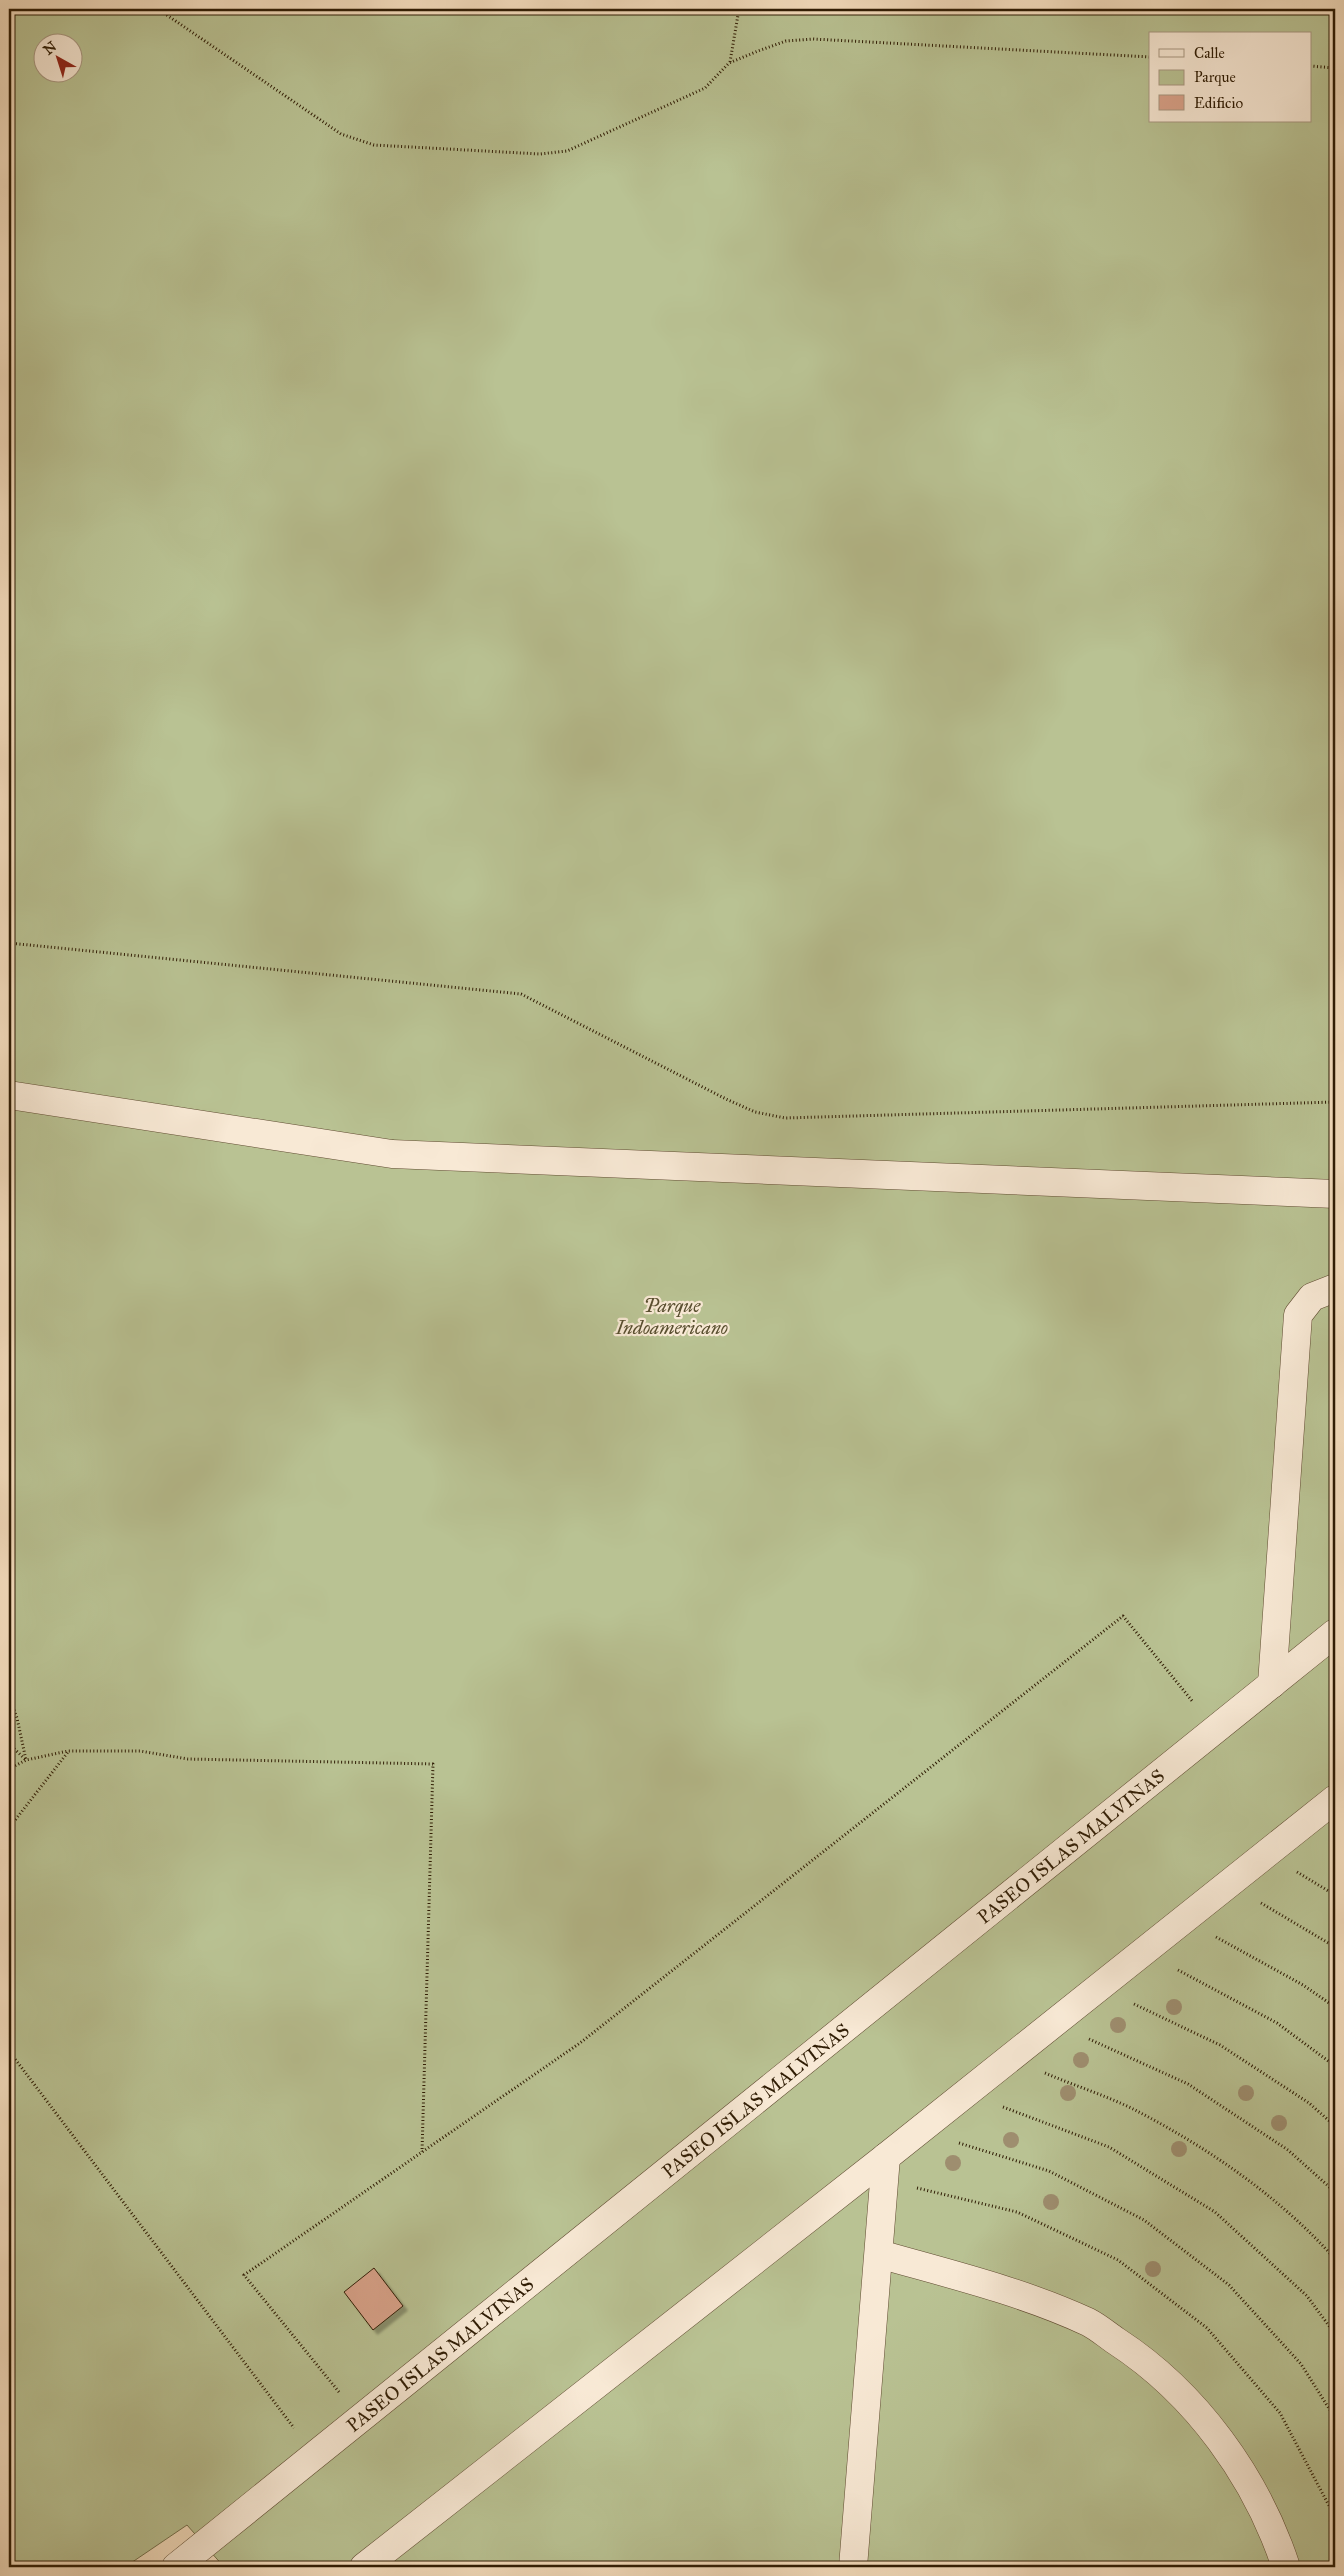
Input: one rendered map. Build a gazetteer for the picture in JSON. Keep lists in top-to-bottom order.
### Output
{
  "streets": {
    "street": ["PASEO ISLAS MALVINAS"]
  },
  "parks": ["Parque Indoamericano"],
  "legend": ["Calle", "Parque", "Edificio"],
  "north": "top left"
}
